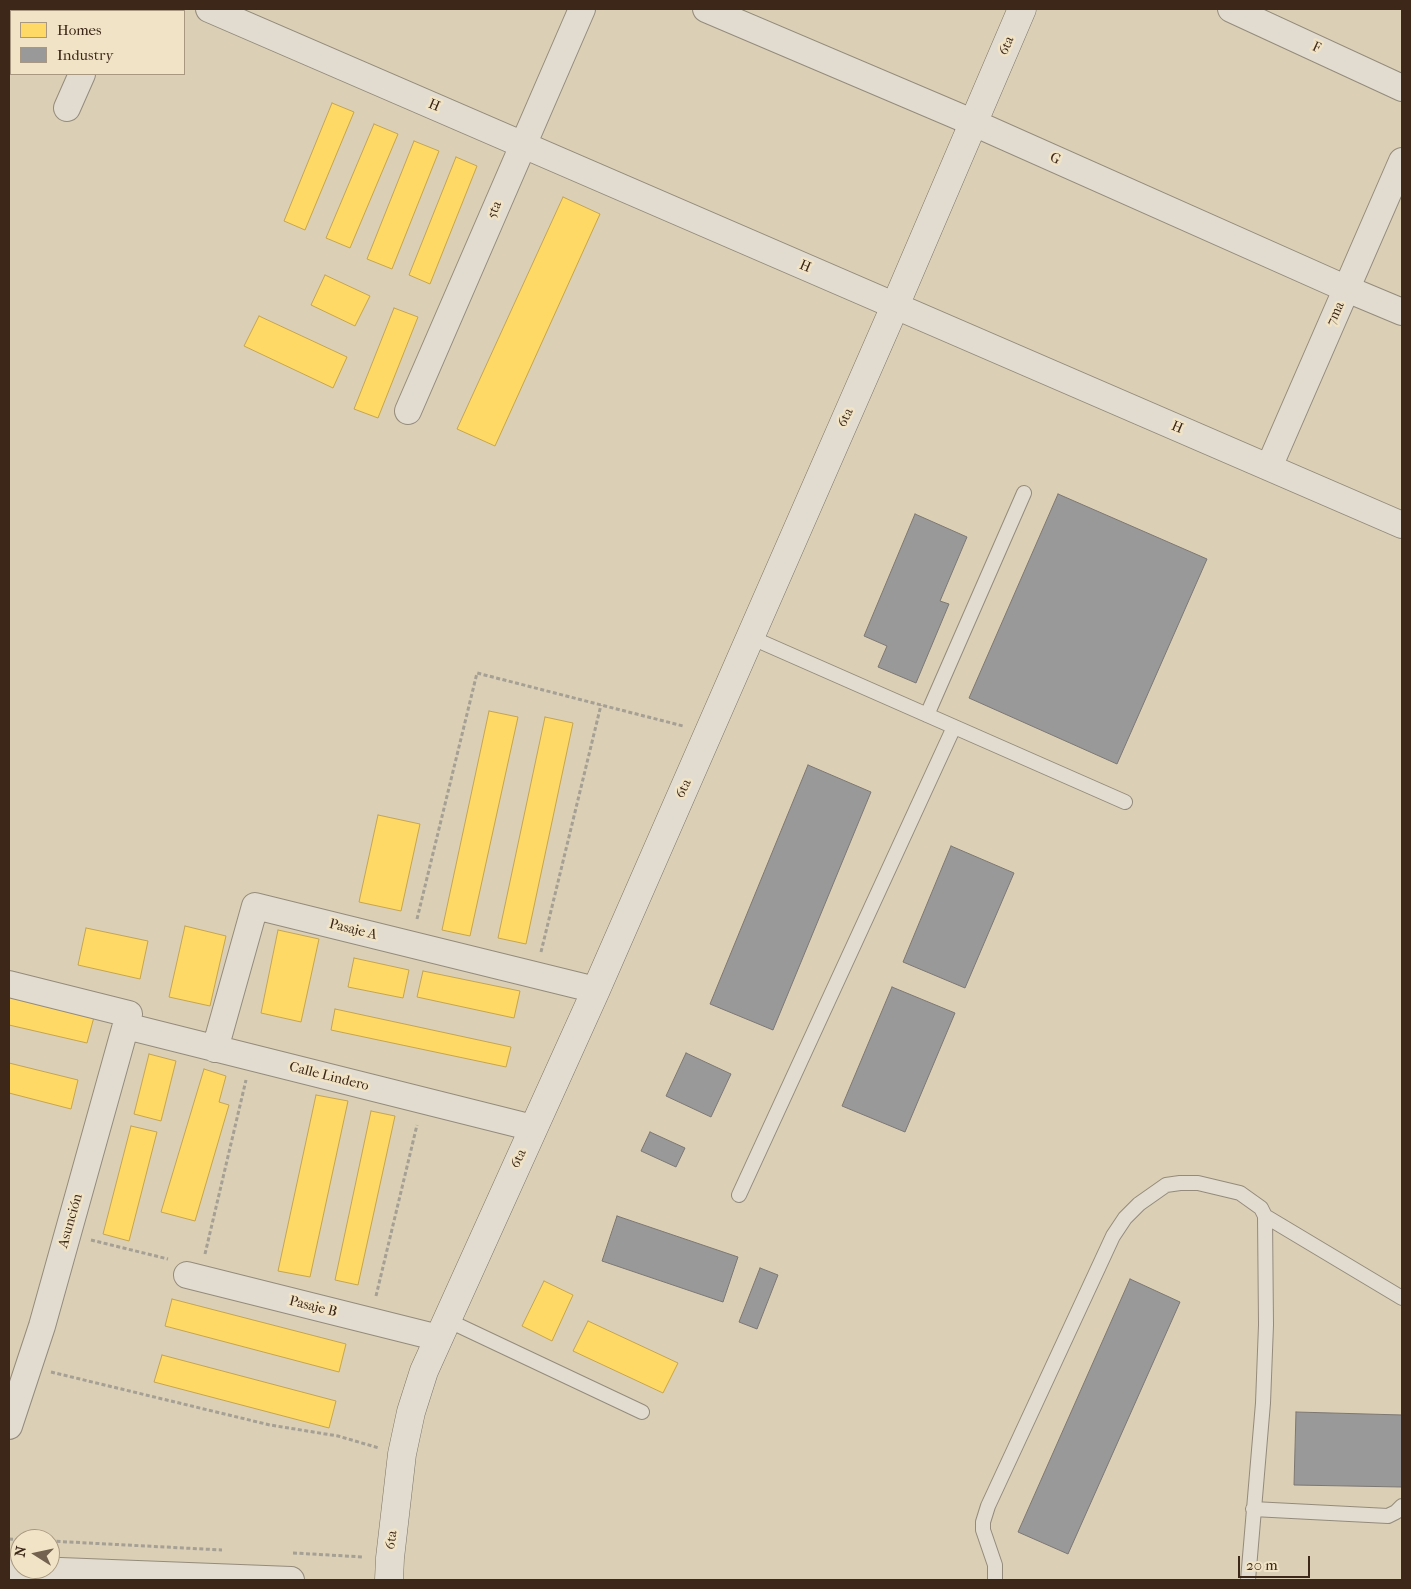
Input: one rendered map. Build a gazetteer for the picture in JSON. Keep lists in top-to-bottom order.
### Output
{
  "streets": {
    "main road": ["6ta"],
    "street": [
      "F",
      "H",
      "G",
      "5ta",
      "7ma",
      "Pasaje A",
      "Calle Lindero",
      "Asunción",
      "Pasaje B"
    ]
  },
  "crossings": [
    ["6ta", "H"],
    ["6ta", "G"],
    ["6ta", "Pasaje A"],
    ["6ta", "Calle Lindero"],
    ["6ta", "Pasaje B"],
    ["H", "5ta"],
    ["H", "7ma"],
    ["G", "7ma"],
    ["Pasaje A", "Calle Lindero"],
    ["Calle Lindero", "Asunción"]
  ],
  "legend": ["Homes", "Industry"],
  "scale_bar": "20 m",
  "north": "left"
}
